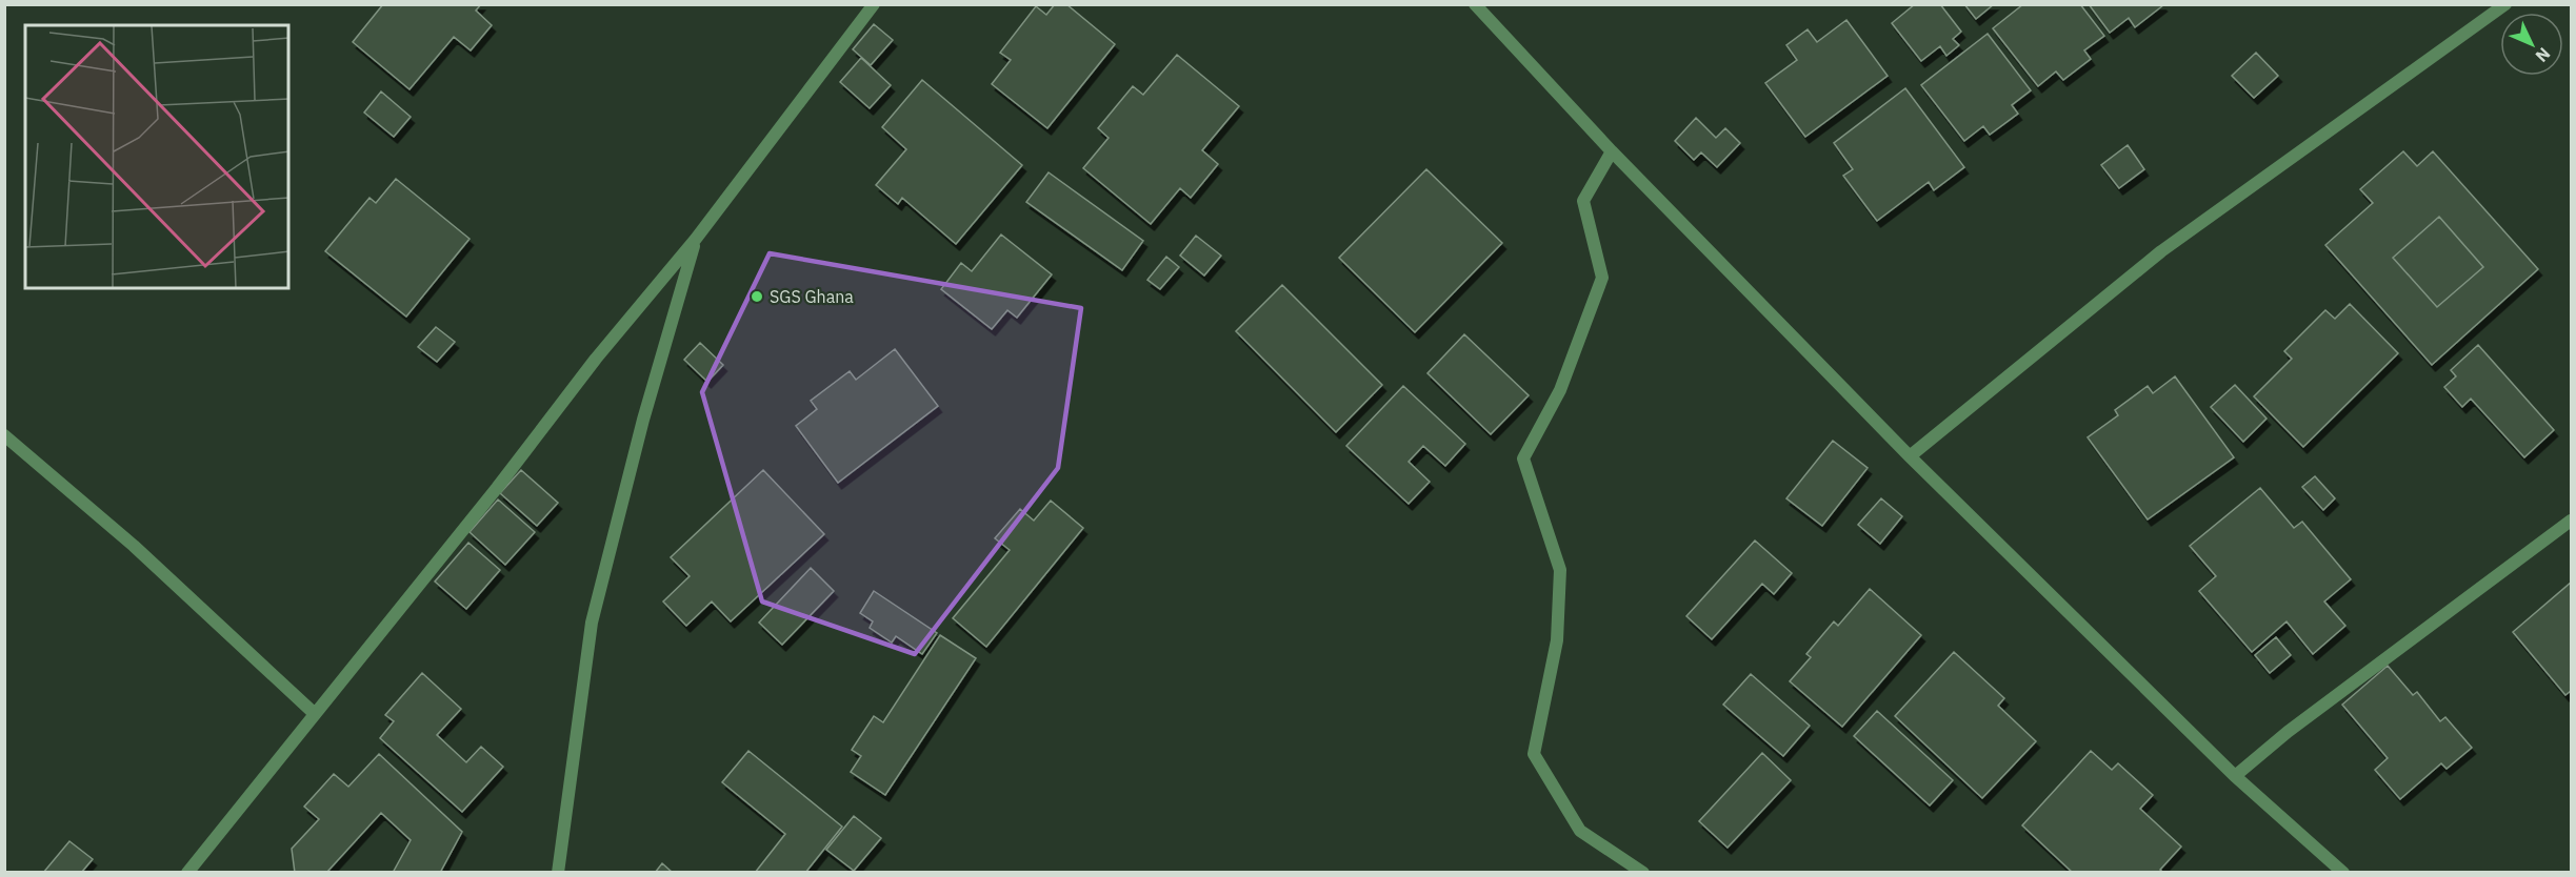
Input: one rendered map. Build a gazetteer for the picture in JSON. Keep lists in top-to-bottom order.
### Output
{
  "places": ["SGS Ghana"],
  "north": "bottom right"
}
